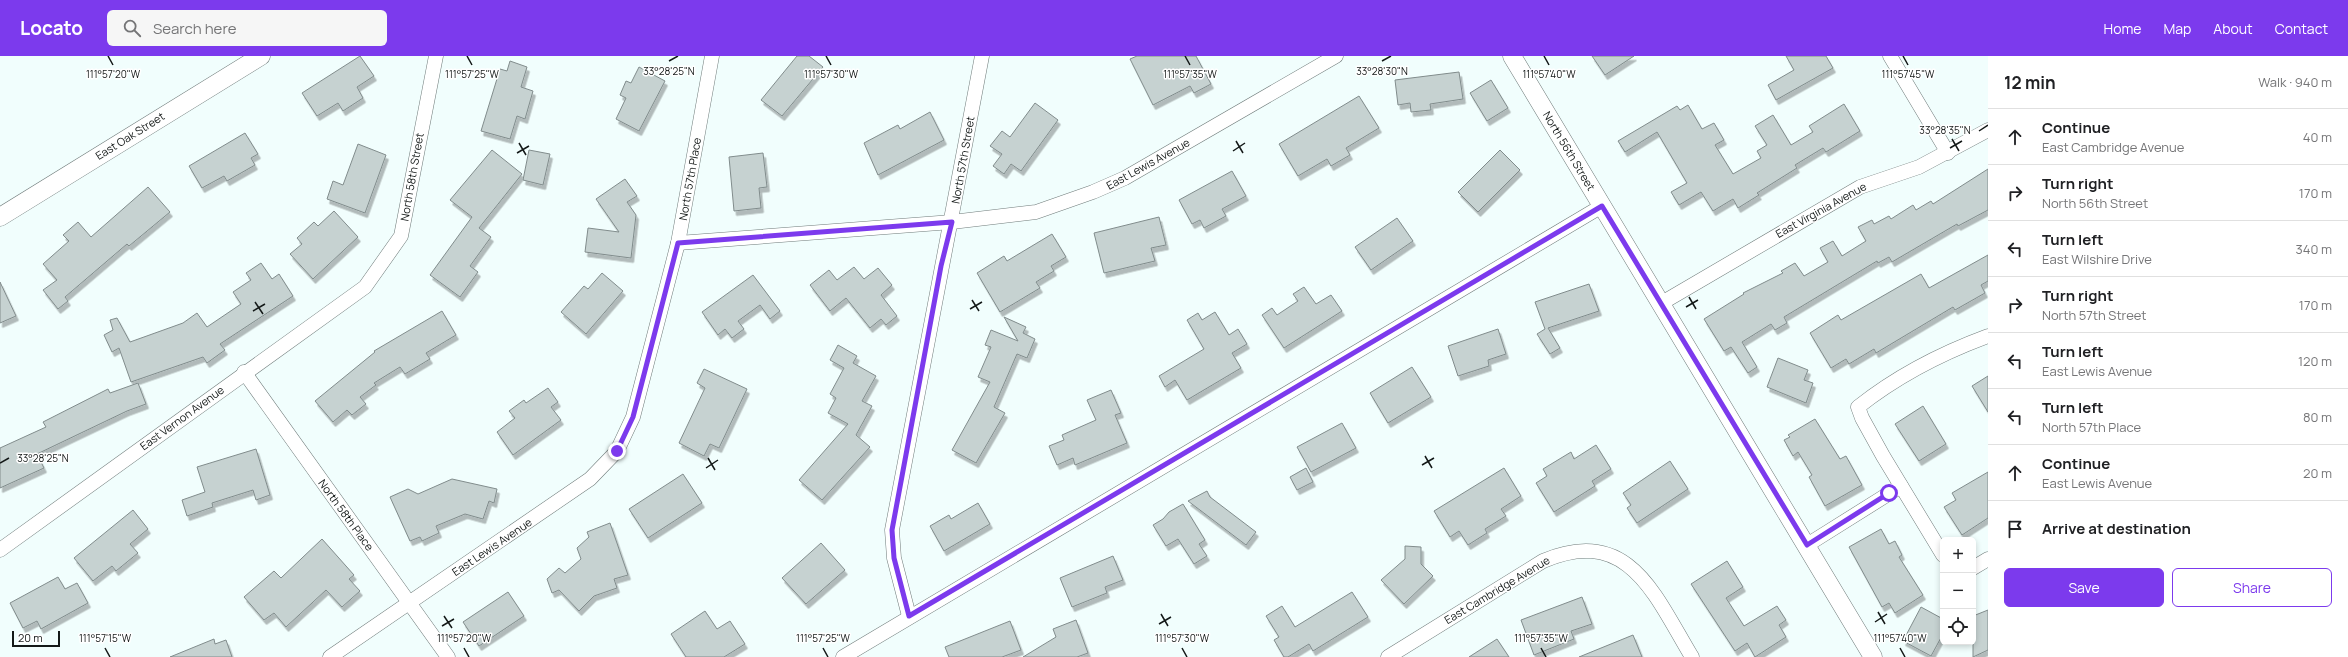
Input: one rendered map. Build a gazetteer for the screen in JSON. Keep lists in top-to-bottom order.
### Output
{
  "streets": {
    "street": [
      "East Oak Street",
      "North 56th Street",
      "North 57th Street",
      "East Lewis Avenue",
      "North 58th Street",
      "North 57th Place",
      "East Virginia Avenue",
      "East Vernon Avenue",
      "North 58th Place",
      "East Cambridge Avenue"
    ]
  },
  "crossings": [
    ["North 56th Street", "East Virginia Avenue"],
    ["North 57th Street", "East Lewis Avenue"],
    ["East Lewis Avenue", "North 57th Place"],
    ["East Lewis Avenue", "North 58th Place"],
    ["North 58th Street", "East Vernon Avenue"],
    ["East Vernon Avenue", "North 58th Place"]
  ],
  "scale_bar": "20 m",
  "page": {
    "header": "Locato",
    "search": "Search here",
    "nav": [
      "Home",
      "Map",
      "About",
      "Contact"
    ],
    "heading": ["12 min", "Walk · 940 m"],
    "list": [
      ["Continue", "East Cambridge Avenue", "40 m"],
      ["Turn right", "North 56th Street", "170 m"],
      ["Turn left", "East Wilshire Drive", "340 m"],
      ["Turn right", "North 57th Street", "170 m"],
      ["Turn left", "East Lewis Avenue", "120 m"],
      ["Turn left", "North 57th Place", "80 m"],
      ["Continue", "East Lewis Avenue", "20 m"],
      "Arrive at destination"
    ],
    "map_buttons": ["+", "−"],
    "buttons": ["Save", "Share"],
    "scale": "20 m"
  },
  "coordinates": [
    "33°28'25\"N",
    "33°28'30\"N",
    "111°57'20\"W",
    "111°57'25\"W",
    "111°57'30\"W",
    "111°57'40\"W",
    "111°57'45\"W",
    "111°57'35\"W",
    "33°28'35\"N",
    "111°57'15\"W"
  ]
}
